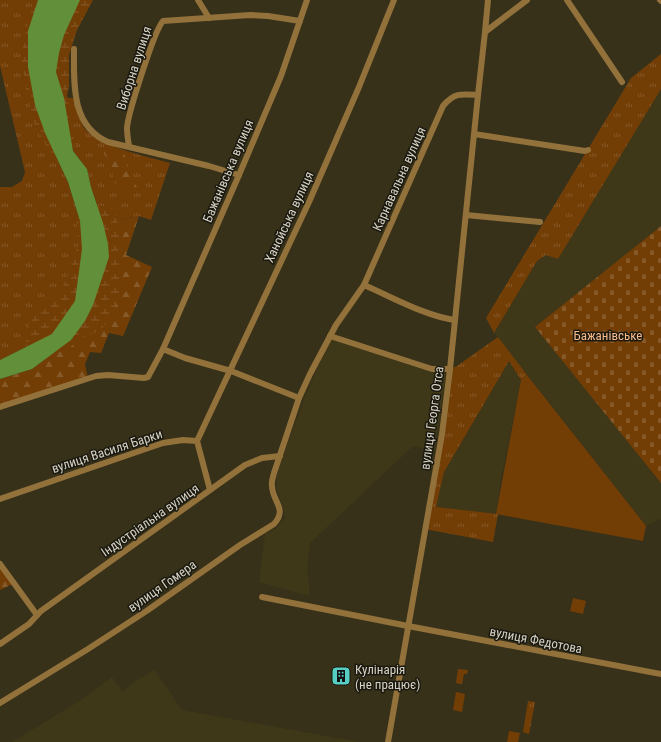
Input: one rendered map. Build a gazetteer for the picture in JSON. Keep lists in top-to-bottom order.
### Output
{
  "streets": {
    "street": [
      "Виборна вулиця",
      "Бажанівська вулиця",
      "Карнавальна вулиця",
      "Ханойська вулиця",
      "вулиця Георга Отса",
      "вулиця Василя Барки",
      "Індустріальна вулиця",
      "вулиця Гомера",
      "вулиця Федотова"
    ]
  },
  "crossings": [
    ["Виборна вулиця", "Бажанівська вулиця"],
    ["Карнавальна вулиця", "вулиця Георга Отса"],
    ["Карнавальна вулиця", "вулиця Гомера"],
    ["Ханойська вулиця", "вулиця Василя Барки"],
    ["вулиця Георга Отса", "вулиця Федотова"],
    ["Індустріальна вулиця", "вулиця Гомера"]
  ],
  "parks": ["Бажанівське"],
  "places": {
    "building": ["Кулінарія (не працює)"]
  }
}
